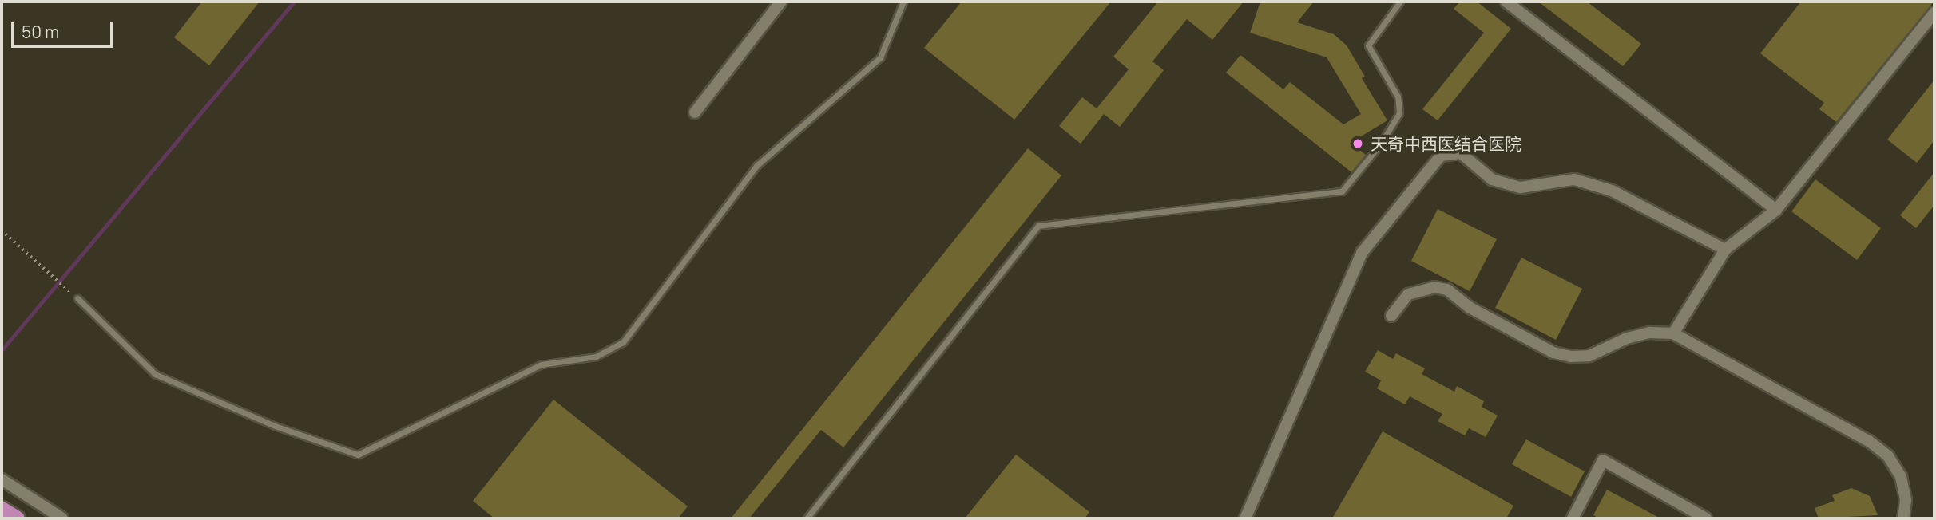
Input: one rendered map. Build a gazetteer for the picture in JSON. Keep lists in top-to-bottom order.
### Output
{
  "places": ["天奇中西医结合医院"],
  "scale_bar": "50 m"
}
